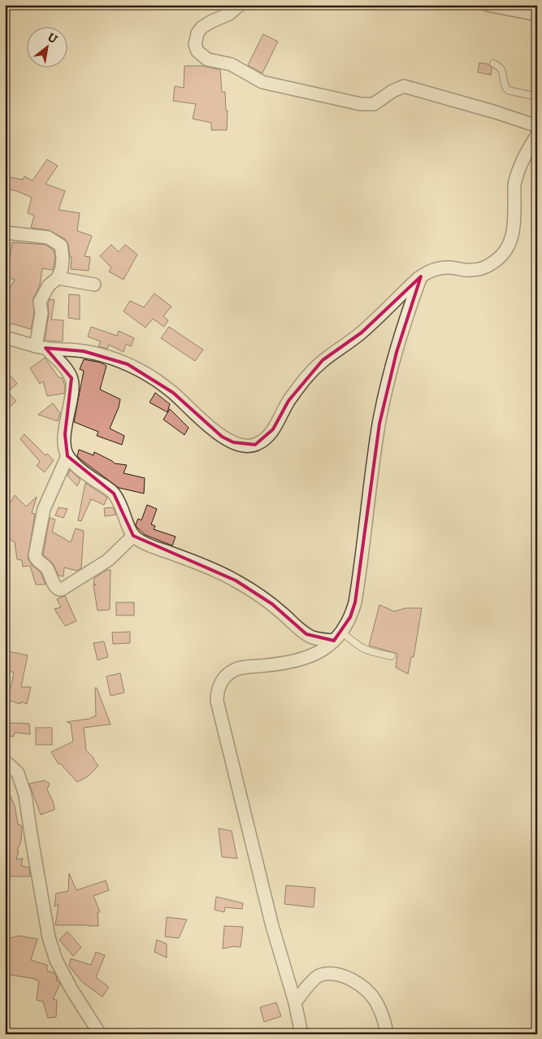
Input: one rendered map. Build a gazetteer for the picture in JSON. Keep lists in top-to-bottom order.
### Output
{
  "north": "top right"
}
